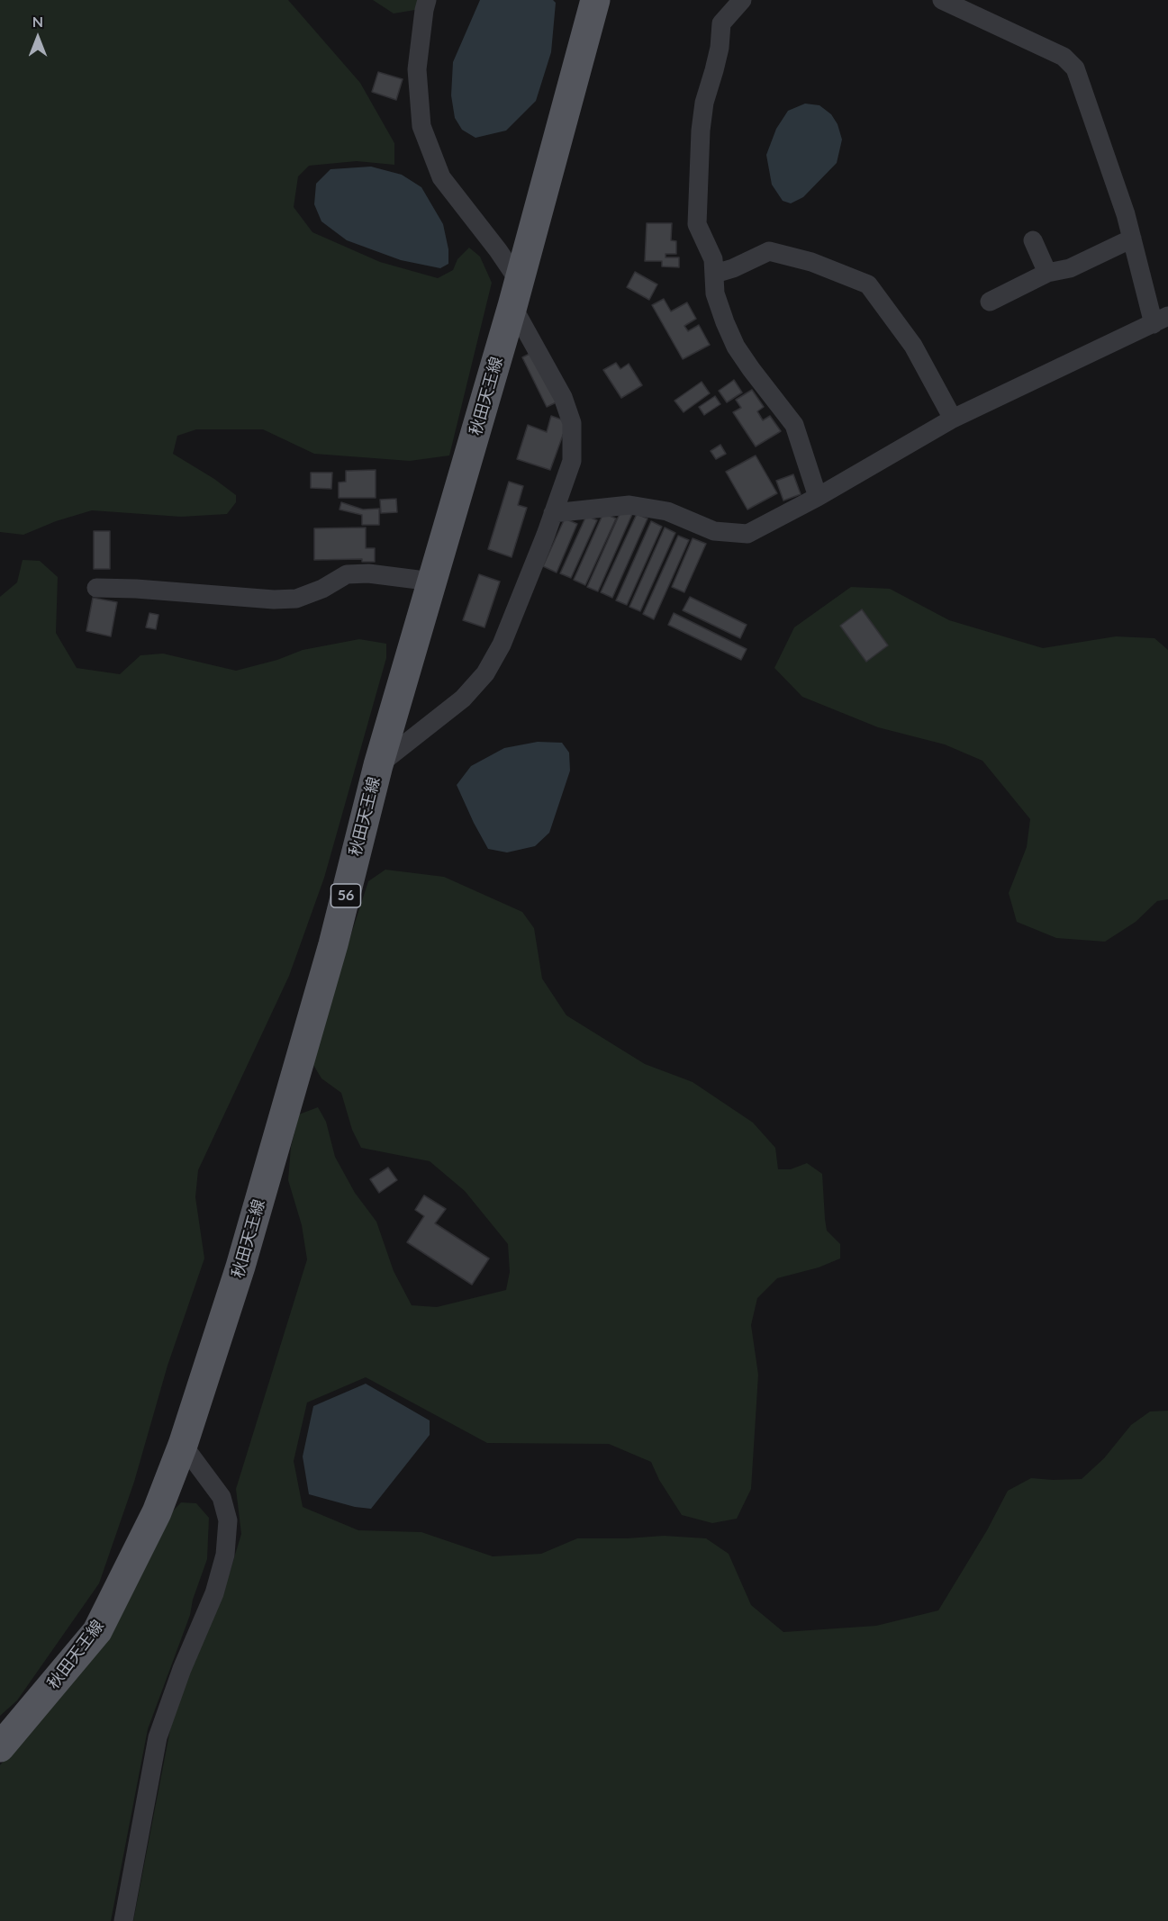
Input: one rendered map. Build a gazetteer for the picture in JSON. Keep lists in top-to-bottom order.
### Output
{
  "streets": {
    "main road": ["秋田天王線", "56"]
  },
  "north": "top"
}
